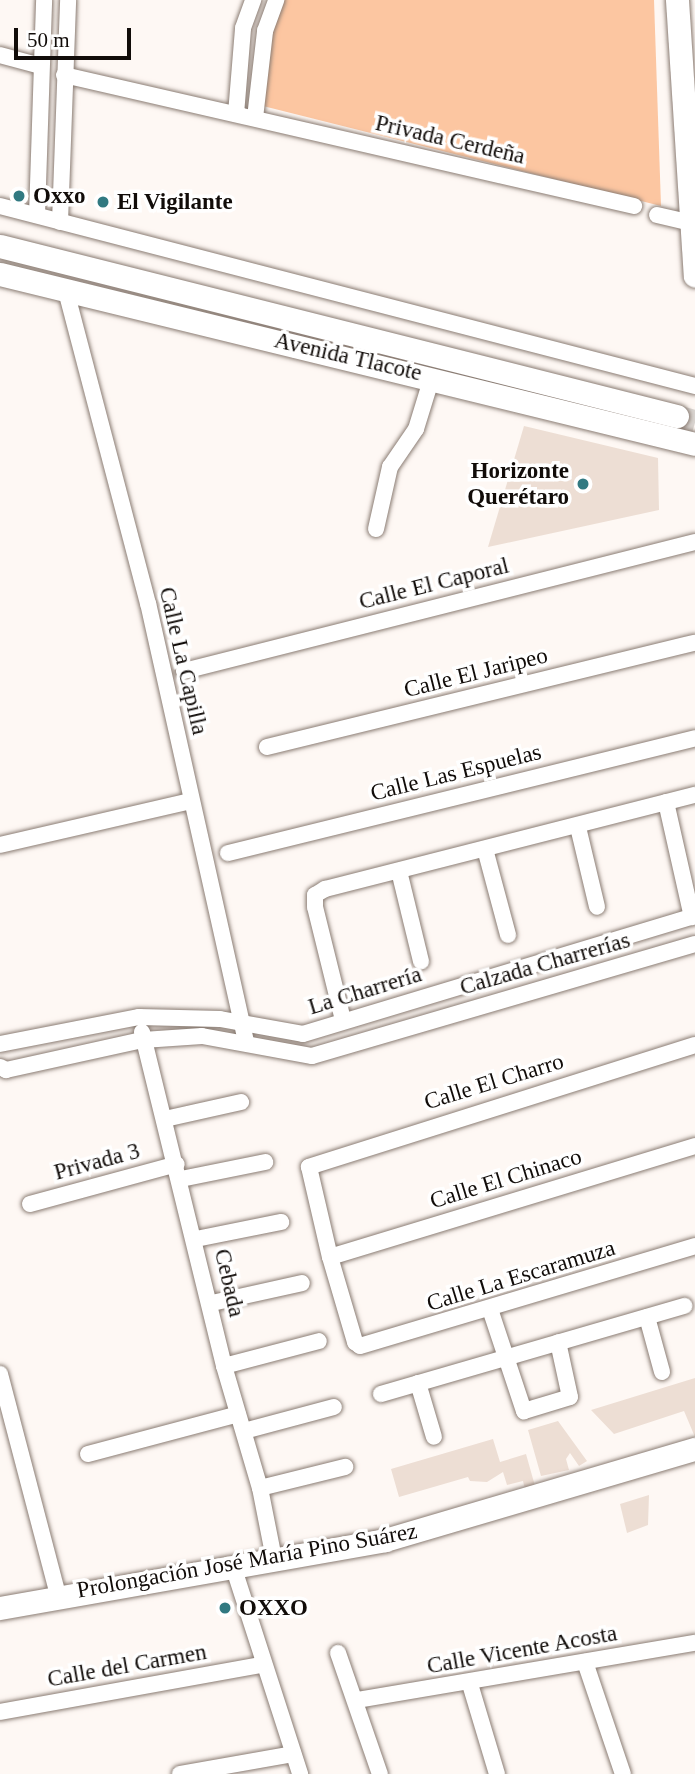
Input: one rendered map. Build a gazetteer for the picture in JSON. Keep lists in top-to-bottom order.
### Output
{
  "streets": {
    "main road": ["Avenida Tlacote", "Prolongación José María Pino Suárez"],
    "street": [
      "Privada Cerdeña",
      "Calle El Caporal",
      "Calle La Capilla",
      "Calle El Jaripeo",
      "Calle Las Espuelas",
      "Calzada Charrerías",
      "La Charrería",
      "Calle El Charro",
      "Privada 3",
      "Calle El Chinaco",
      "Calle La Escaramuza",
      "Cebada",
      "Calle Vicente Acosta",
      "Calle del Carmen"
    ]
  },
  "crossings": [
    ["Avenida Tlacote", "Calle La Capilla"],
    ["Calle La Capilla", "Calzada Charrerías"],
    ["Calle La Capilla", "La Charrería"],
    ["Calzada Charrerías", "Cebada"],
    ["La Charrería", "Cebada"],
    ["Calle El Charro", "Calle El Chinaco"],
    ["Calle El Charro", "Calle La Escaramuza"],
    ["Privada 3", "Cebada"],
    ["Calle El Chinaco", "Calle La Escaramuza"],
    ["Cebada", "Prolongación José María Pino Suárez"]
  ],
  "places": [
    "Oxxo",
    "El Vigilante",
    "Horizonte Querétaro",
    "OXXO"
  ],
  "scale_bar": "50 m"
}
